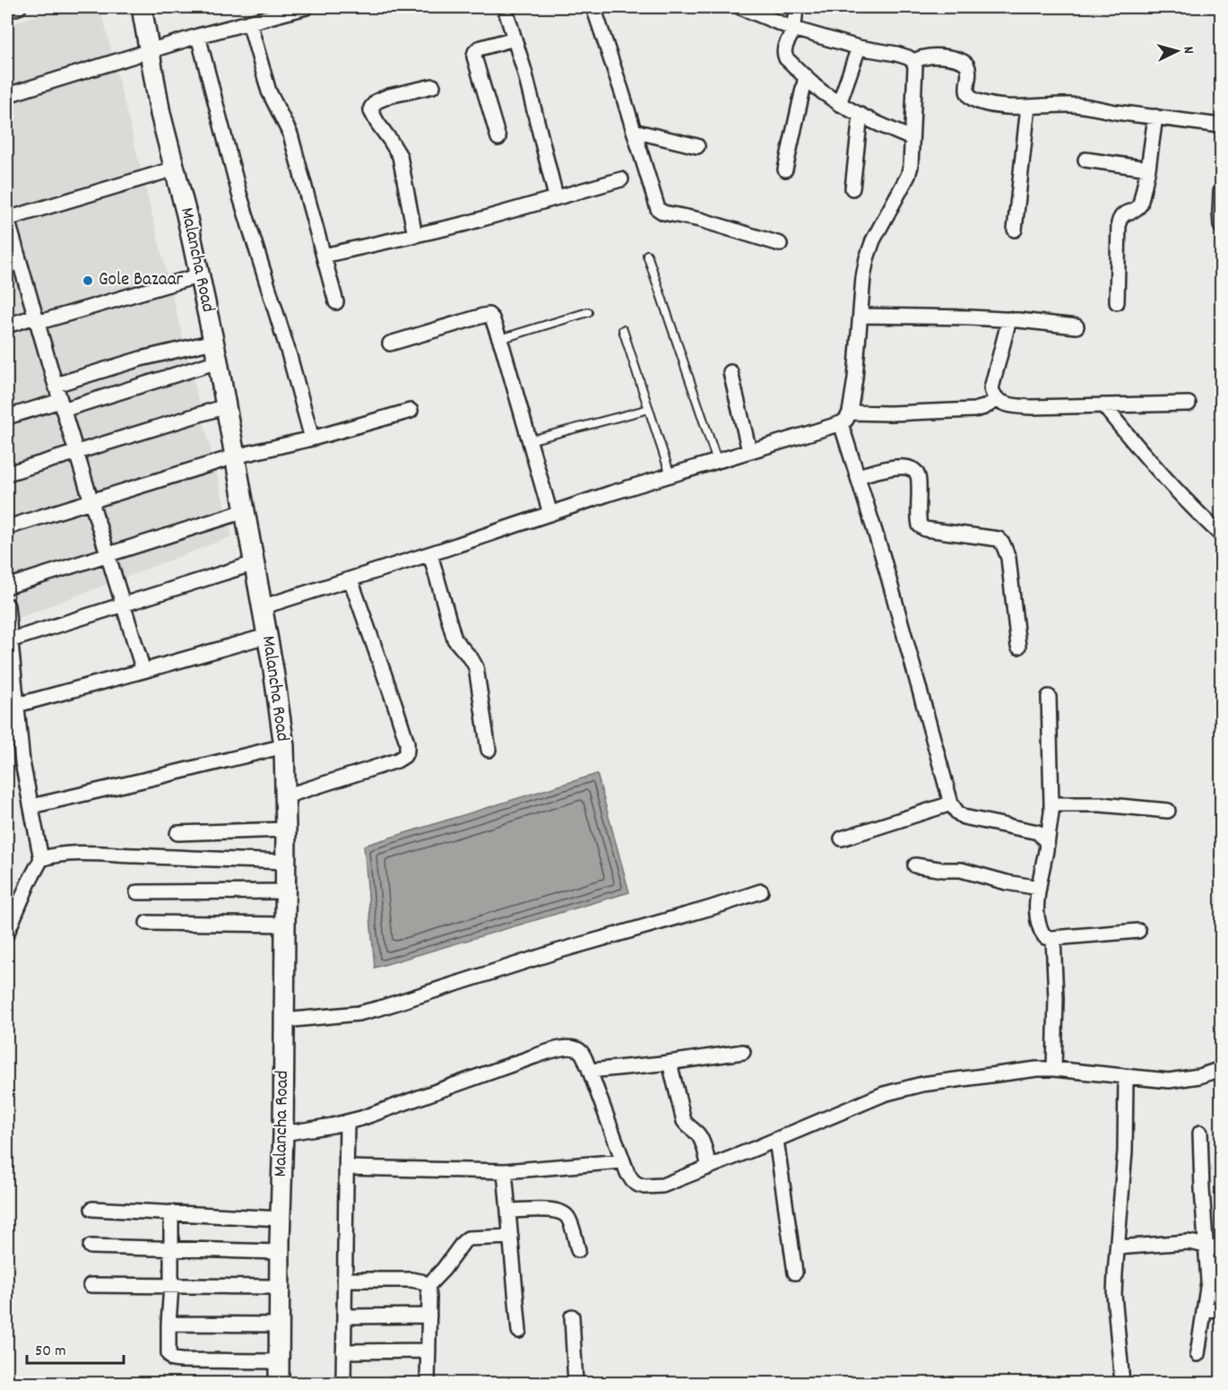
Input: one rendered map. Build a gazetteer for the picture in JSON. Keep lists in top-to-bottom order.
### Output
{
  "streets": {
    "main road": ["Malancha Road"]
  },
  "places": ["Gole Bazaar"],
  "scale_bar": "50 m",
  "north": "right"
}
